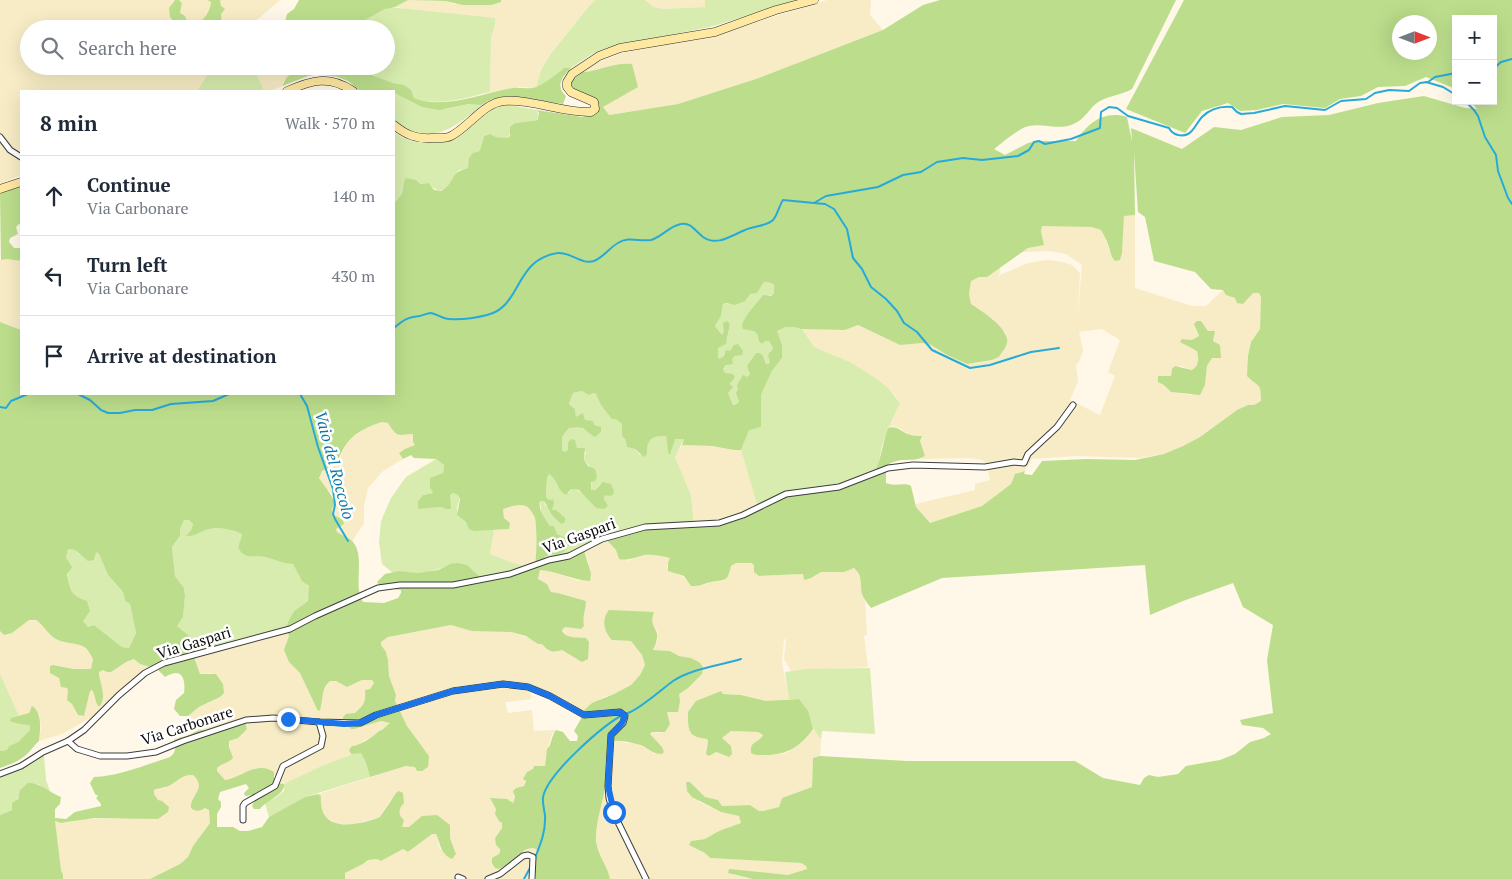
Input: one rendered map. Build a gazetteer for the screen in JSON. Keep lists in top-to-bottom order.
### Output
{
  "streets": {
    "street": ["Via Gaspari", "Via Carbonare"]
  },
  "crossings": [
    ["Via Gaspari", "Via Carbonare"]
  ],
  "water": ["Vaio del Roccolo"],
  "north": "right",
  "page": {
    "map_buttons": ["+", "−"],
    "search": "Search here",
    "heading": ["8 min", "Walk · 570 m"],
    "list": [
      ["Continue", "Via Carbonare", "140 m"],
      ["Turn left", "Via Carbonare", "430 m"],
      "Arrive at destination"
    ]
  }
}
